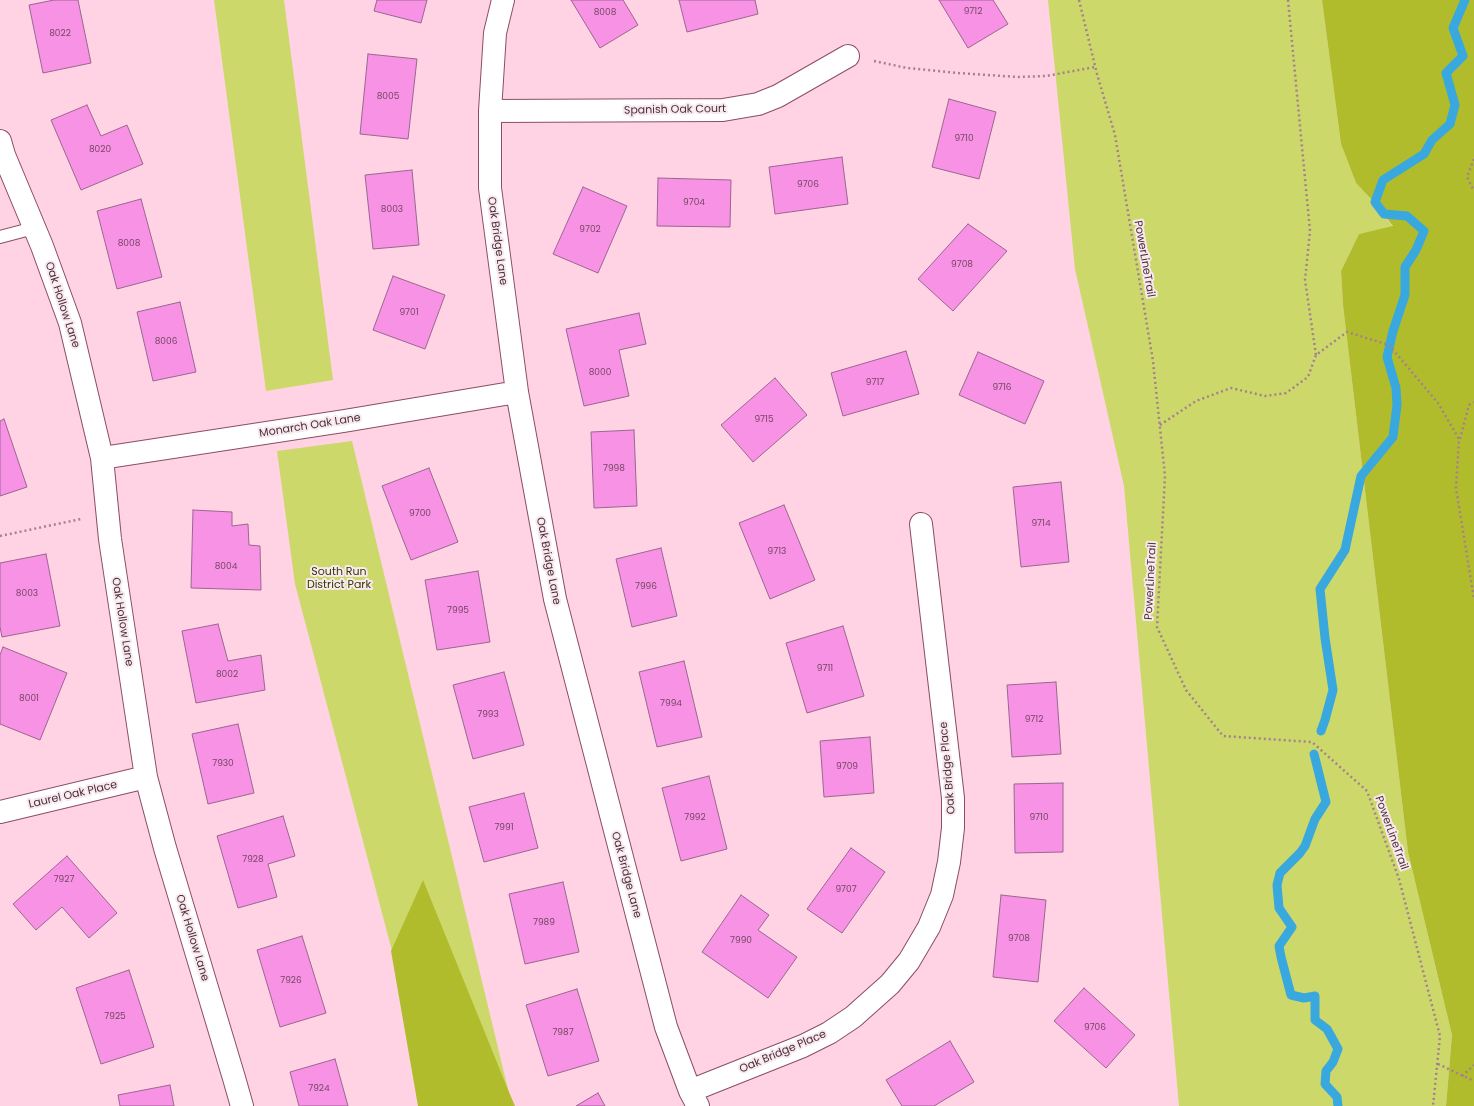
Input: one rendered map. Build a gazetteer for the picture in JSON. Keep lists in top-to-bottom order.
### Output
{
  "streets": {
    "street": [
      "Spanish Oak Court",
      "Oak Bridge Lane",
      "Oak Hollow Lane",
      "Monarch Oak Lane",
      "Oak Bridge Place",
      "Laurel Oak Place"
    ],
    "path": ["PowerLineTrail"]
  },
  "crossings": [
    ["Spanish Oak Court", "Oak Bridge Lane"],
    ["Oak Bridge Lane", "Monarch Oak Lane"],
    ["Oak Bridge Lane", "Oak Bridge Place"],
    ["Oak Hollow Lane", "Monarch Oak Lane"],
    ["Oak Hollow Lane", "Laurel Oak Place"]
  ],
  "parks": ["South Run District Park"],
  "house_numbers": [
    "9712",
    "8008",
    "8022",
    "8005",
    "9710",
    "8020",
    "9706",
    "9704",
    "8003",
    "9702",
    "8008",
    "9708",
    "9701",
    "8006",
    "8000",
    "9717",
    "9716",
    "9715",
    "7998",
    "9700",
    "9714",
    "9713",
    "8004",
    "7996",
    "8003",
    "7995",
    "9711",
    "8002",
    "8001",
    "7994",
    "7993",
    "9712",
    "7930",
    "9709",
    "7992",
    "9710",
    "7991",
    "7928",
    "7927",
    "9707",
    "7989",
    "9708",
    "7990",
    "7926",
    "7925",
    "9706",
    "7987",
    "7924"
  ]
}
